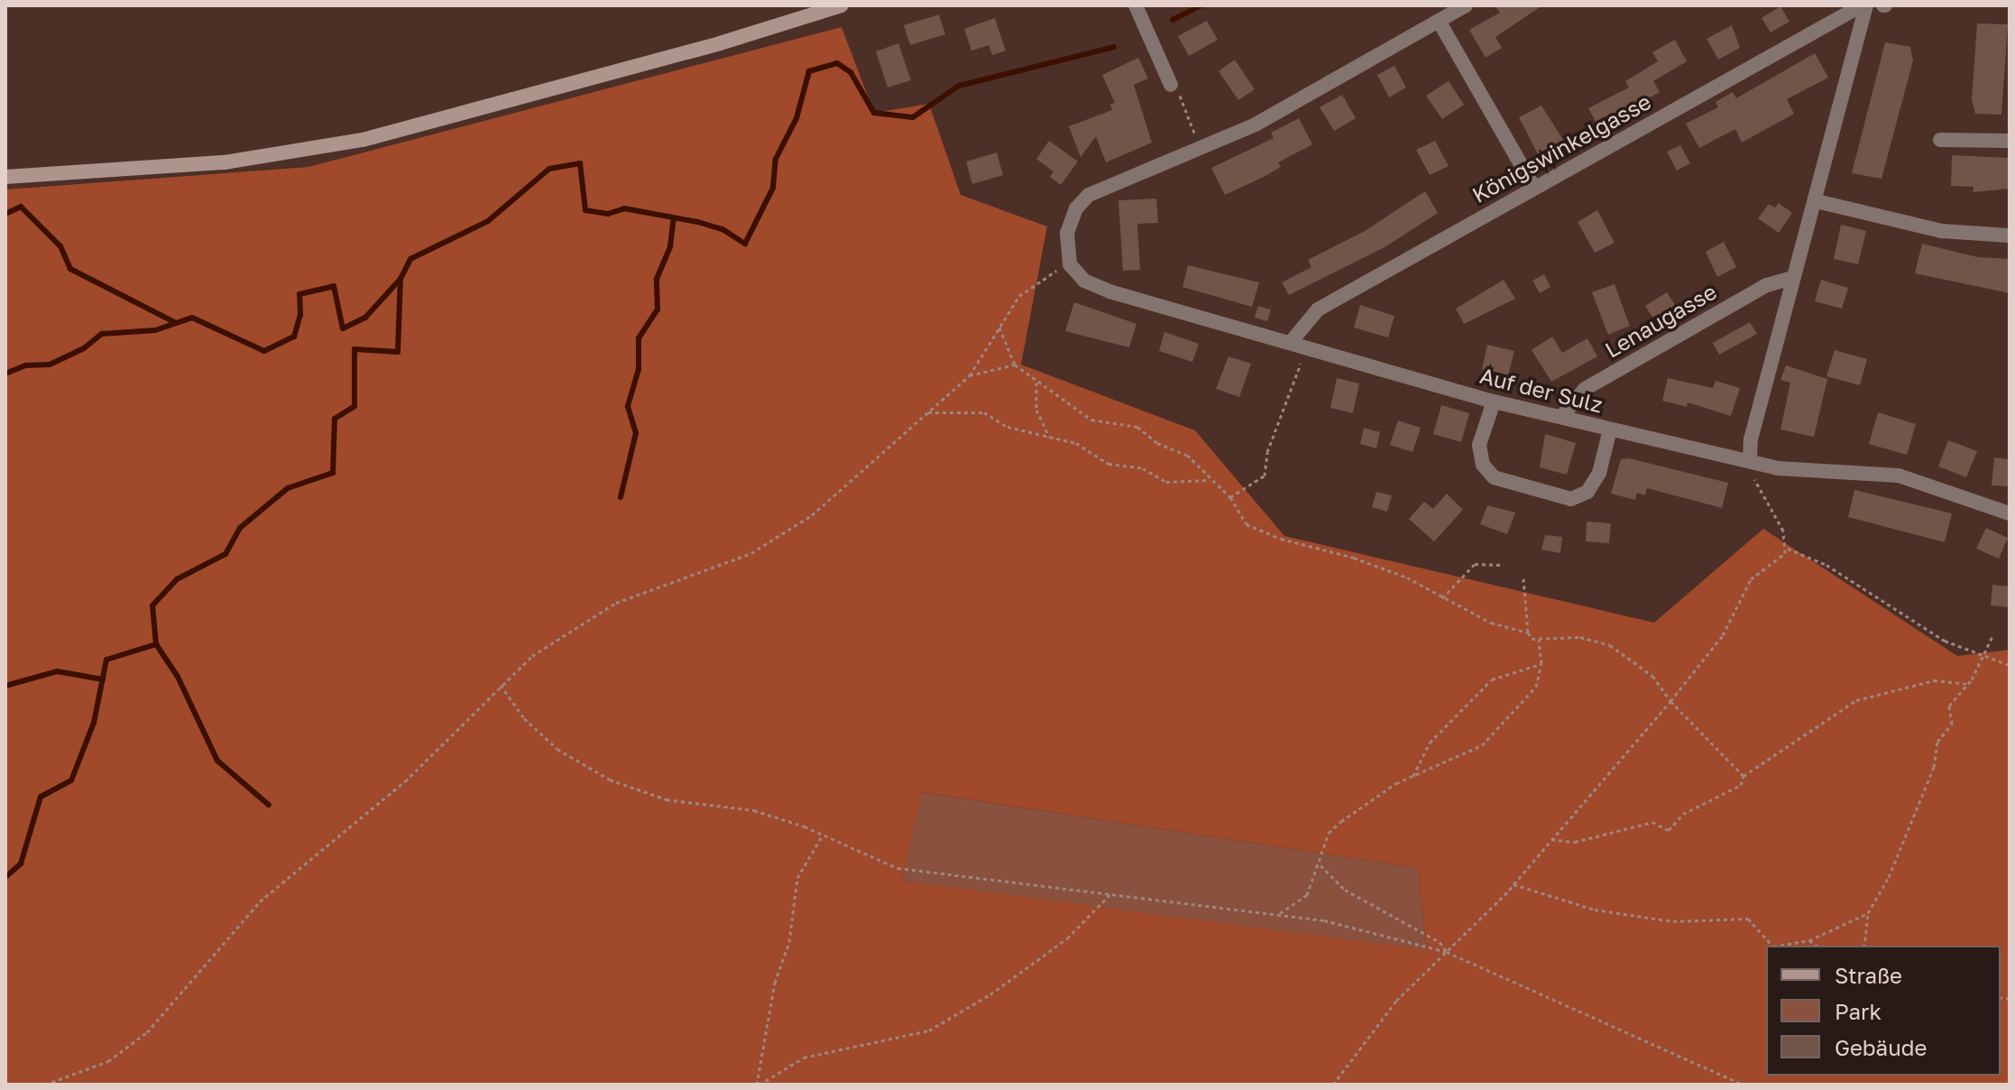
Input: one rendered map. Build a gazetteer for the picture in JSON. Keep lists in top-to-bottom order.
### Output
{
  "streets": {
    "street": ["Königswinkelgasse", "Lenaugasse", "Auf der Sulz"]
  },
  "crossings": [
    ["Königswinkelgasse", "Auf der Sulz"],
    ["Lenaugasse", "Auf der Sulz"]
  ],
  "legend": ["Straße", "Park", "Gebäude"]
}
